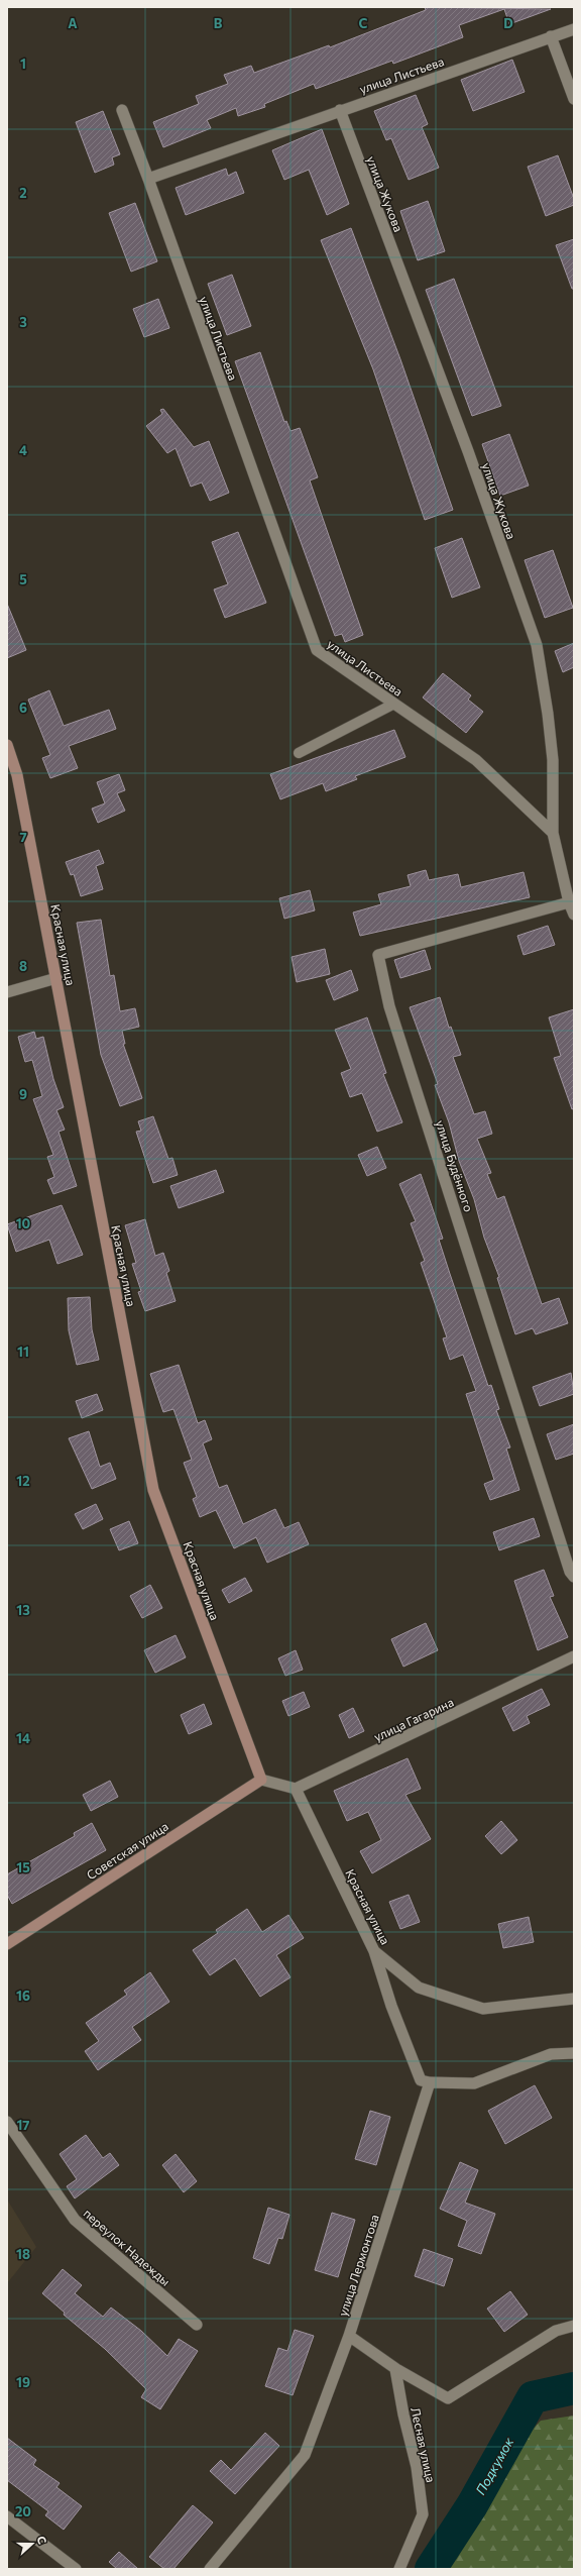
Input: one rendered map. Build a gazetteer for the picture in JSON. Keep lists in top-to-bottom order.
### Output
{
  "streets": {
    "main road": ["Красная улица", "Советская улица"],
    "street": [
      "улица Листьева",
      "улица Жукова",
      "улица Будённого",
      "улица Гагарина",
      "переулок Надежды",
      "улица Лермонтова",
      "Лесная улица"
    ]
  },
  "crossings": [
    ["улица Листьева", "улица Жукова"],
    ["улица Жукова", "улица Будённого"],
    ["Красная улица", "улица Гагарина"],
    ["Красная улица", "Советская улица"]
  ],
  "water": ["Подкумок"],
  "north": "right",
  "grid": {
    "columns": [
      "A",
      "B",
      "C",
      "D"
    ],
    "rows": [
      "1",
      "2",
      "3",
      "4",
      "5",
      "6",
      "7",
      "8",
      "9",
      "10",
      "11",
      "12",
      "13",
      "14",
      "15",
      "16",
      "17",
      "18",
      "19",
      "20"
    ]
  }
}
